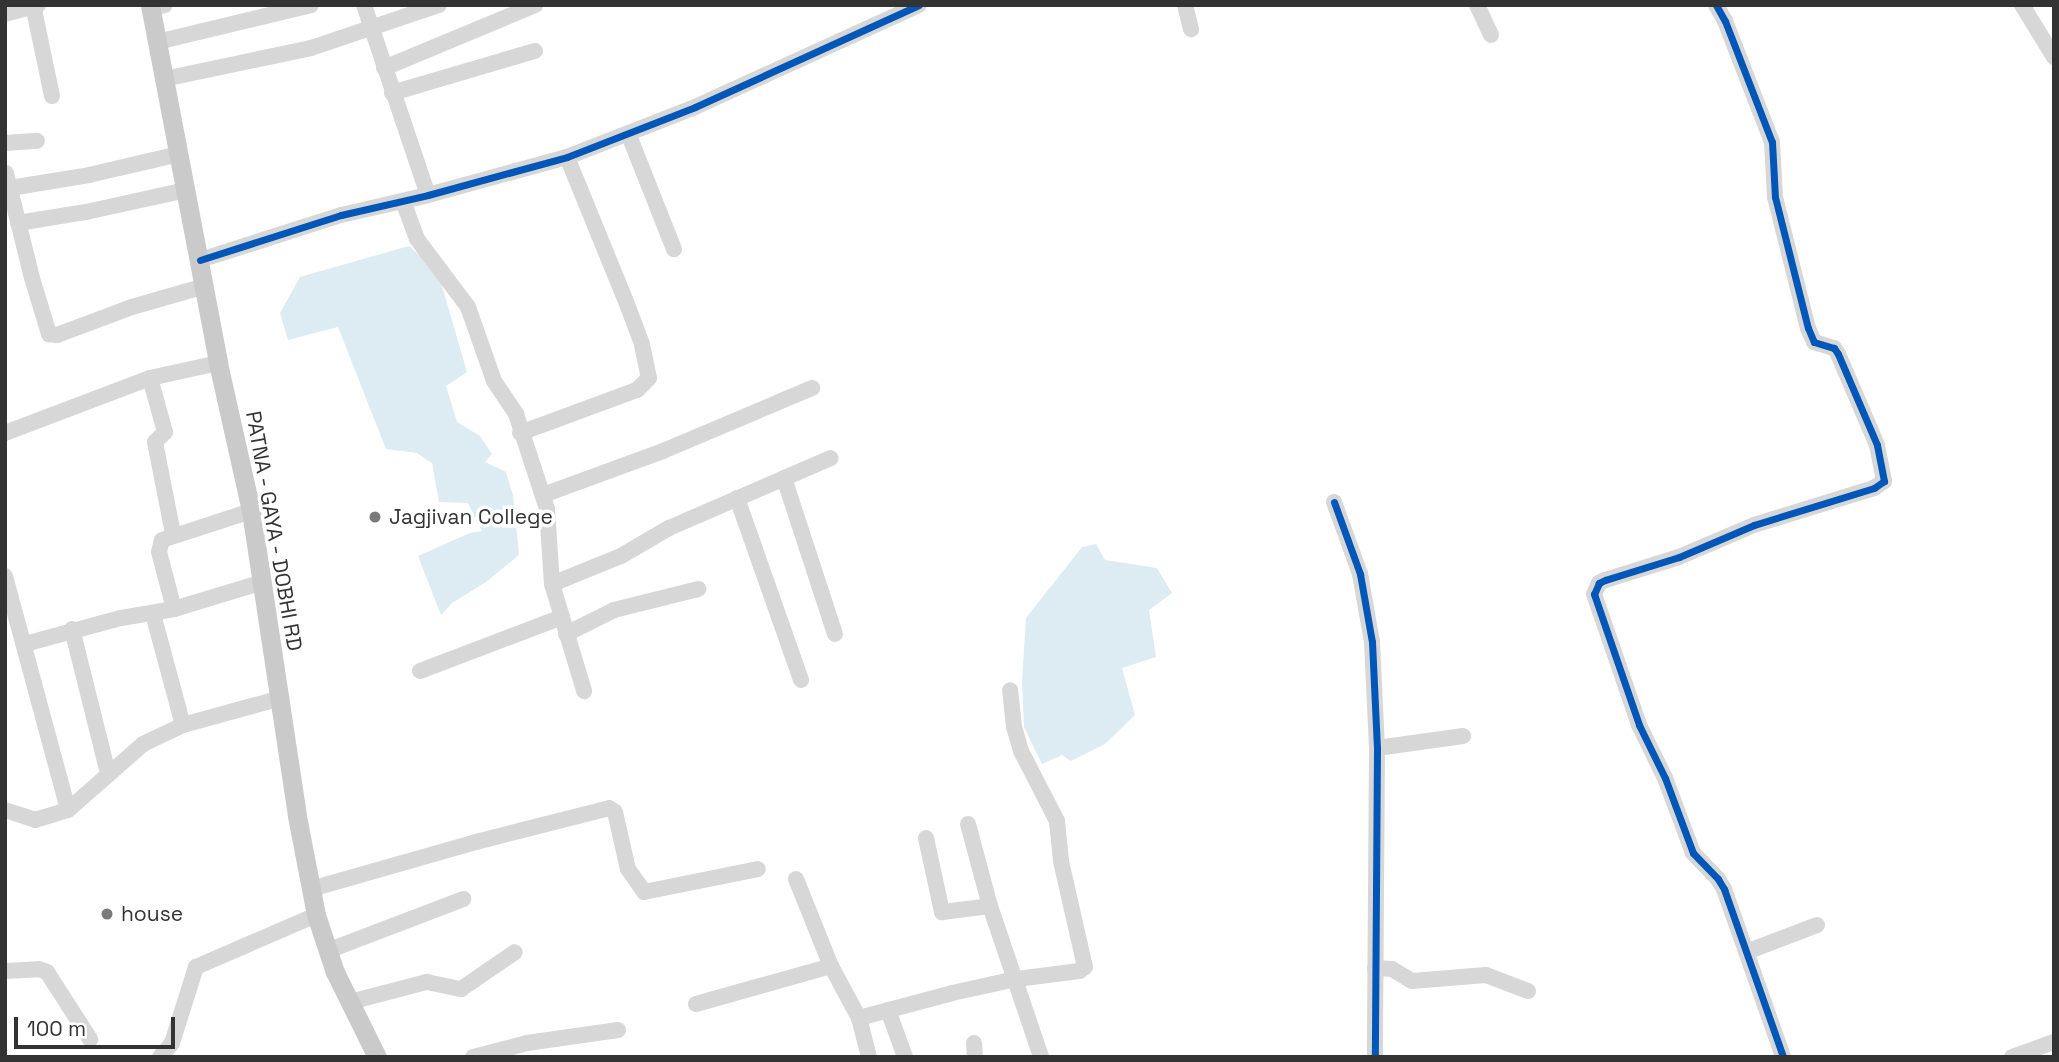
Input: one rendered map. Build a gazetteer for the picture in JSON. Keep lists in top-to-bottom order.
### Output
{
  "streets": {
    "main road": ["PATNA - GAYA - DOBHI RD"]
  },
  "places": ["Jagjivan College", "house"],
  "scale_bar": "100 m"
}
